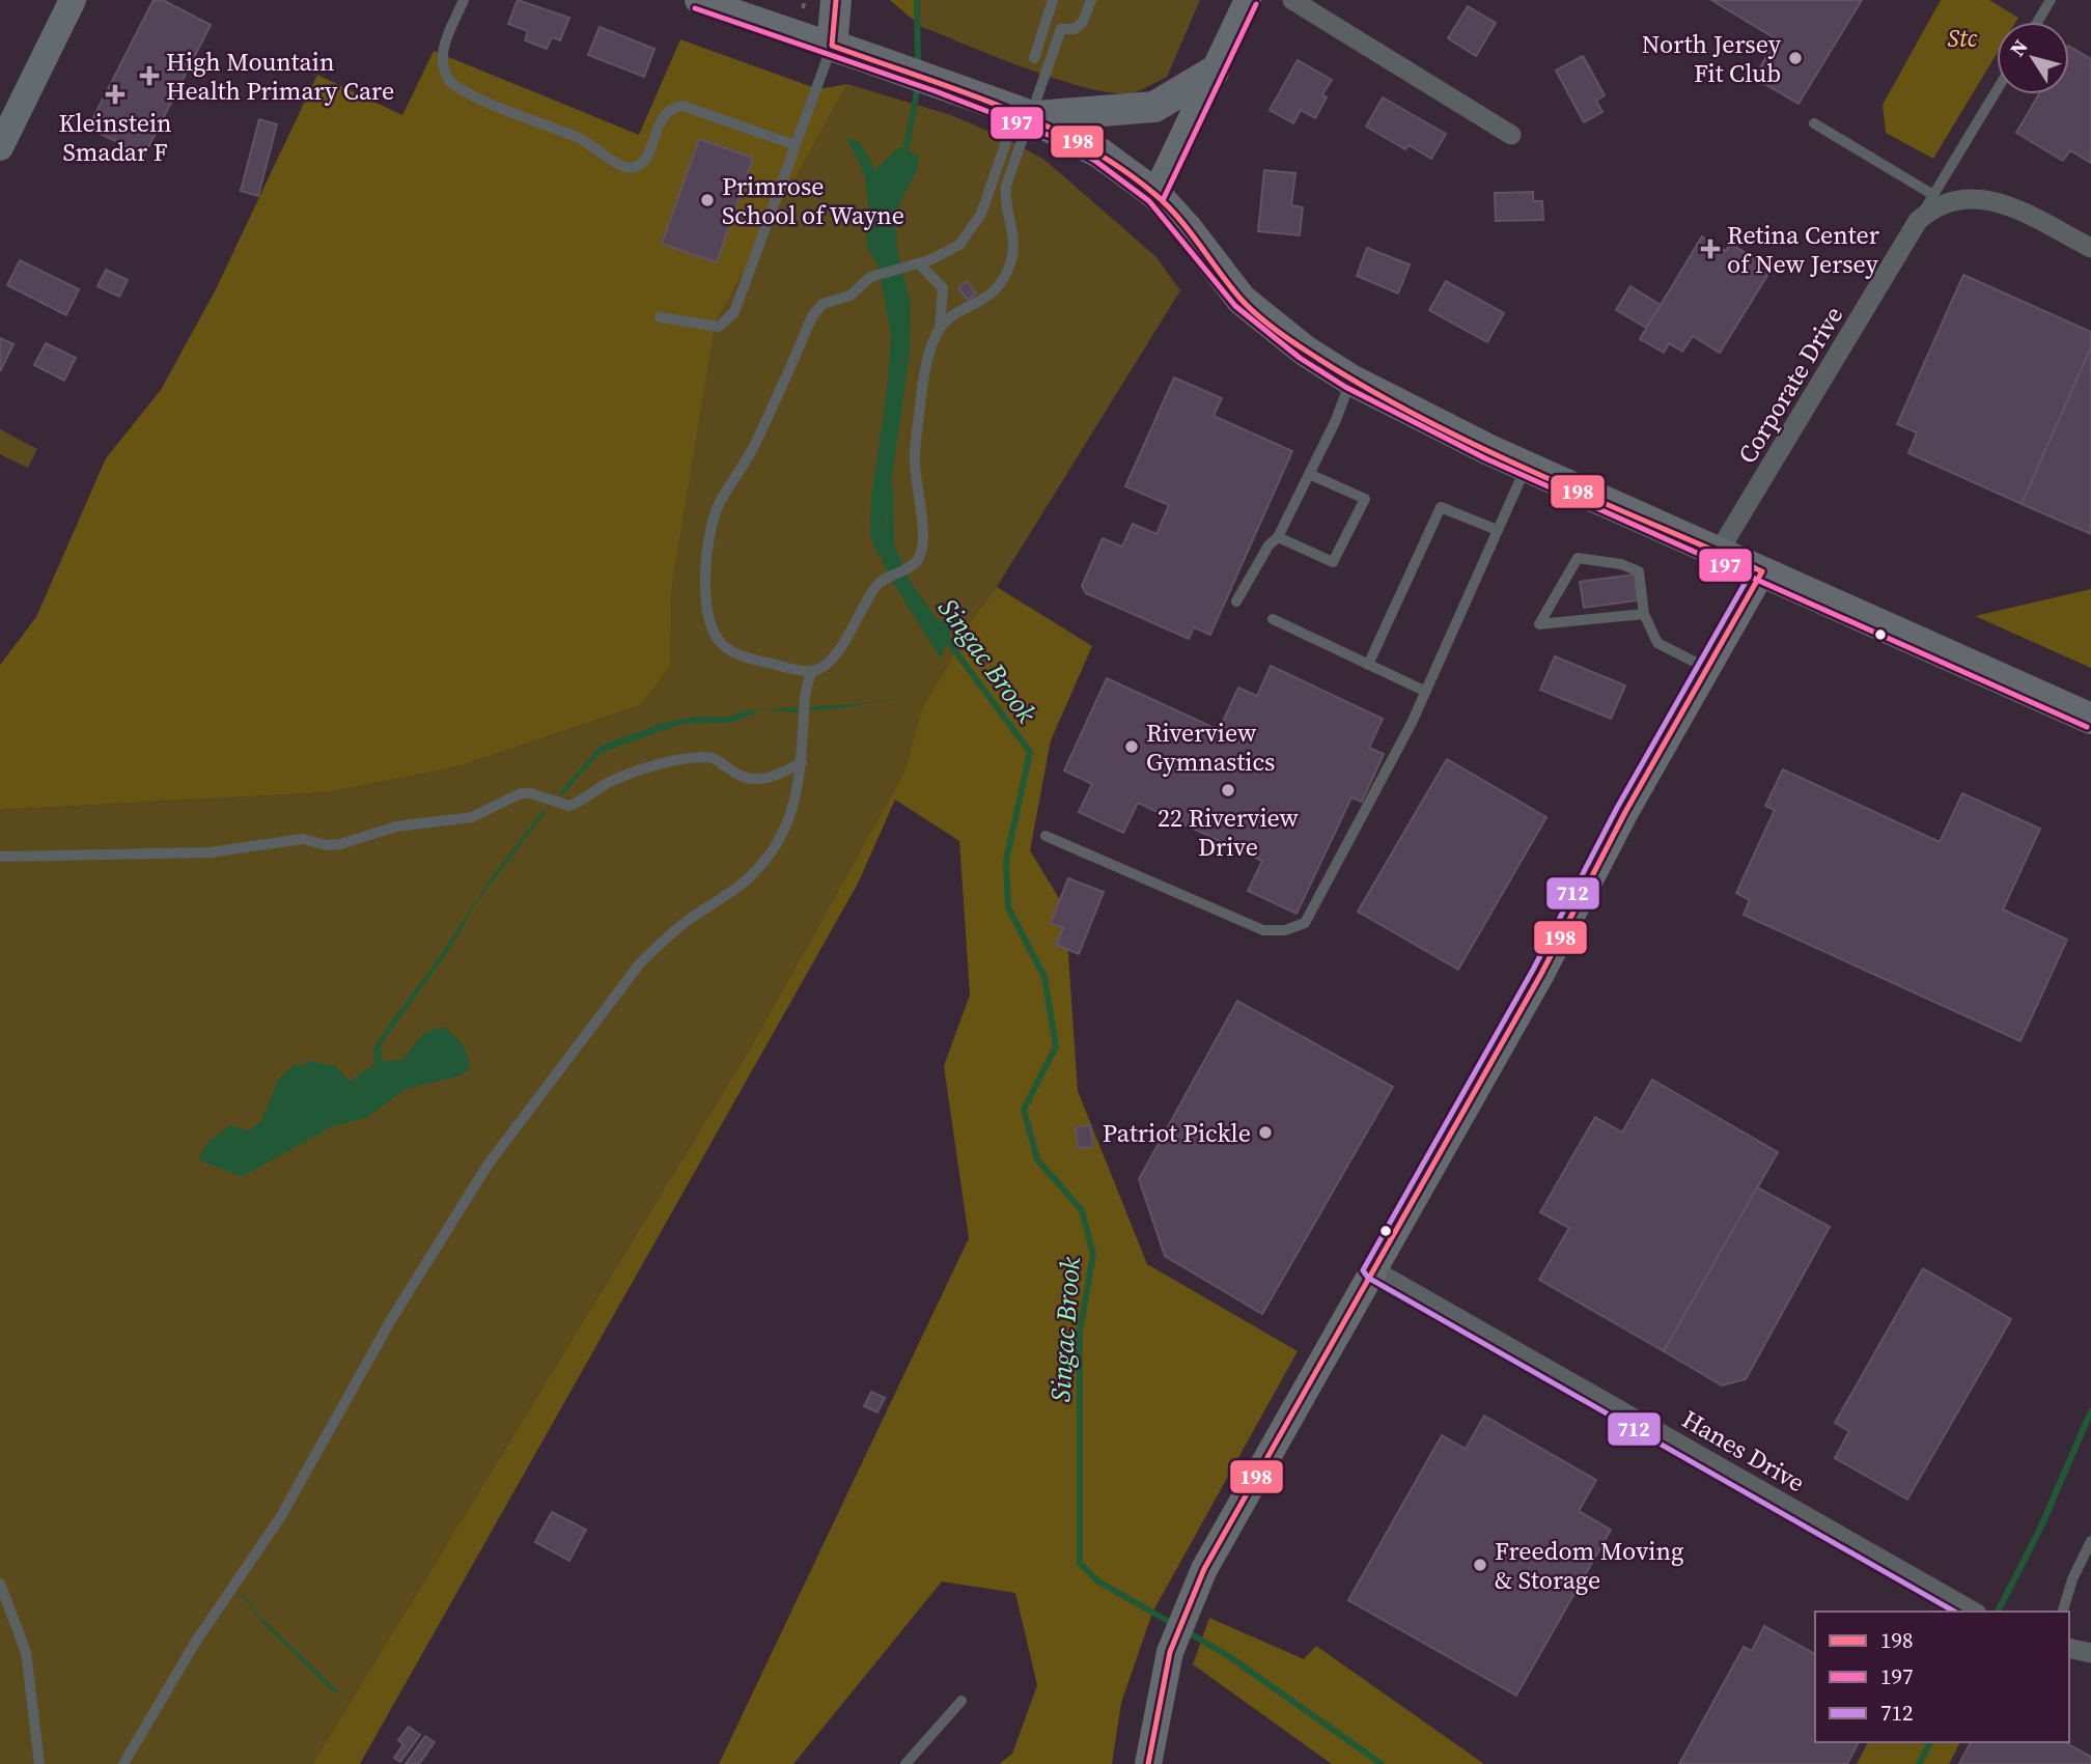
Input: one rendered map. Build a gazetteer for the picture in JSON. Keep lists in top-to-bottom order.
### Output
{
  "streets": {
    "street": ["Corporate Drive", "Hanes Drive"]
  },
  "water": ["Singac Brook"],
  "parks": ["Stc"],
  "places": {
    "other": [
      "North Jersey Fit Club",
      "Primrose School of Wayne",
      "Riverview Gymnastics",
      "22 Riverview Drive",
      "Patriot Pickle",
      "Freedom Moving & Storage"
    ],
    "health": ["High Mountain Health Primary Care", "Kleinstein Smadar F", "Retina Center of New Jersey"]
  },
  "lines": ["transit line 198", "transit line 197", "transit line 712"],
  "legend": ["198", "197", "712"],
  "north": "top left"
}
